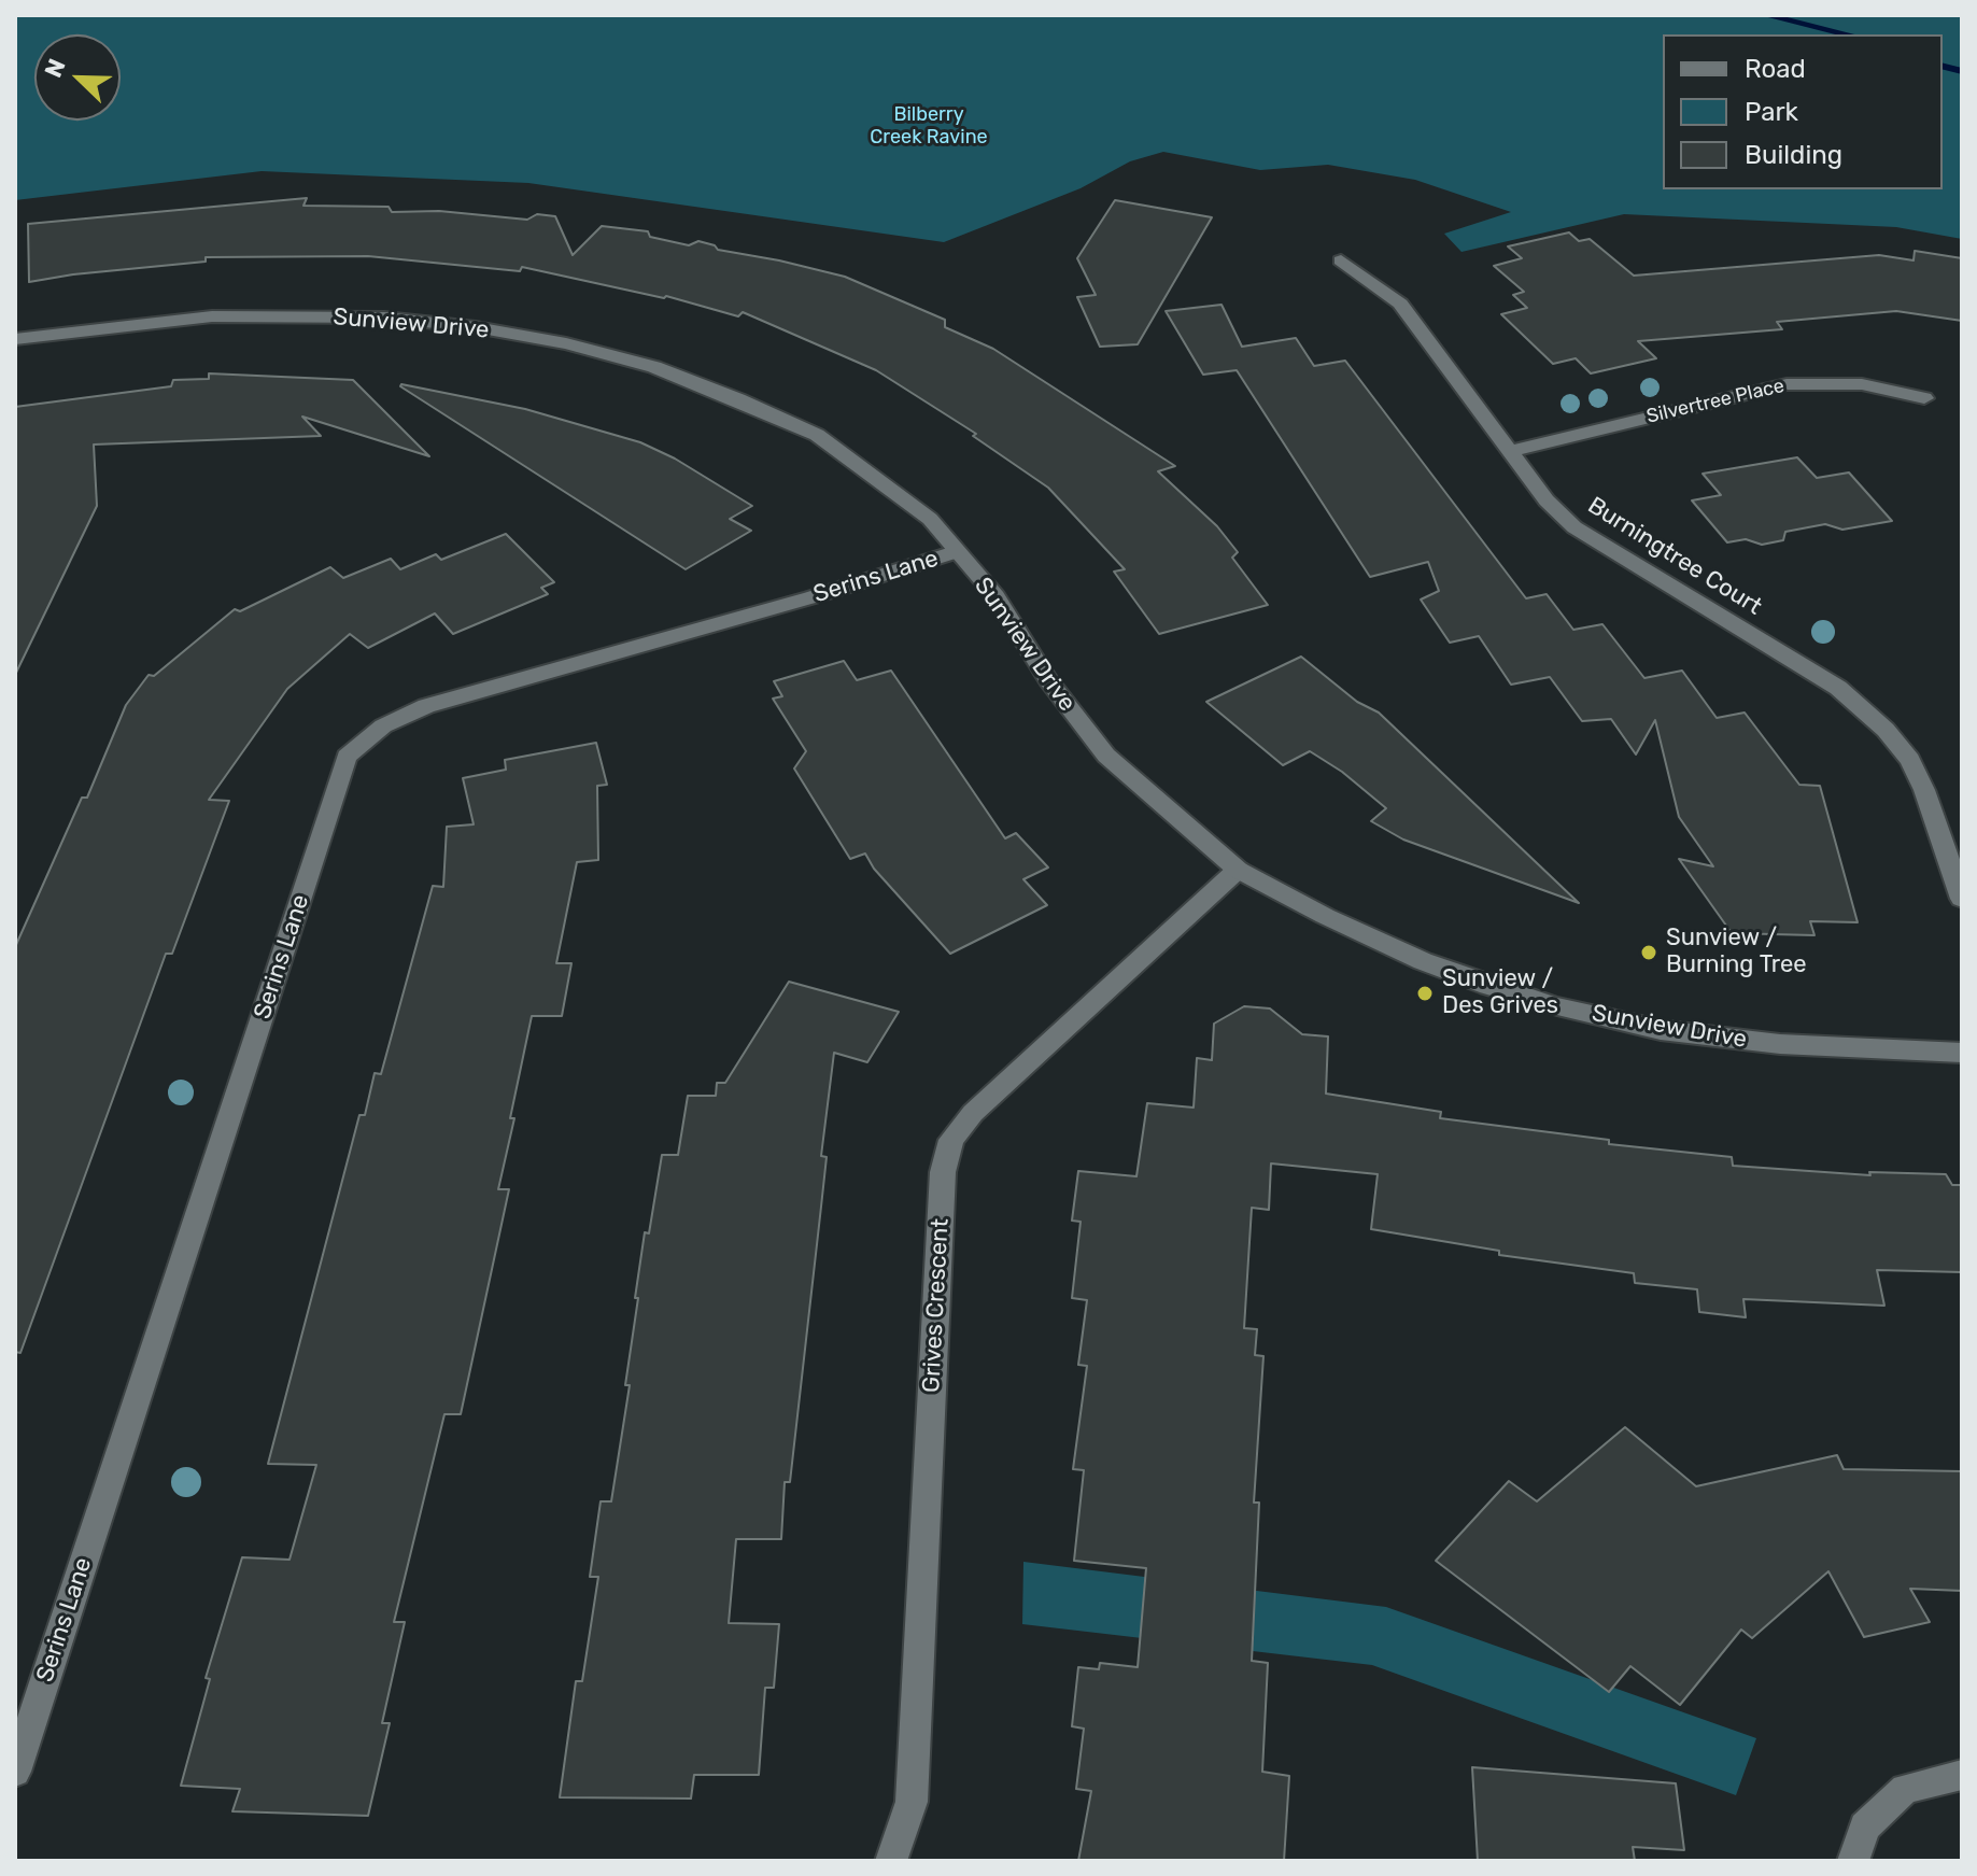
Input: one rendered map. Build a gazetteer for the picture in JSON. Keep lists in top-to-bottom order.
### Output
{
  "streets": {
    "street": [
      "Sunview Drive",
      "Silvertree Place",
      "Burningtree Court",
      "Serins Lane",
      "Grives Crescent"
    ]
  },
  "crossings": [
    ["Sunview Drive", "Serins Lane"],
    ["Sunview Drive", "Grives Crescent"],
    ["Silvertree Place", "Burningtree Court"]
  ],
  "parks": ["Bilberry Creek Ravine"],
  "places": ["Sunview / Burning Tree", "Sunview / Des Grives"],
  "legend": ["Road", "Park", "Building"],
  "north": "top left"
}
